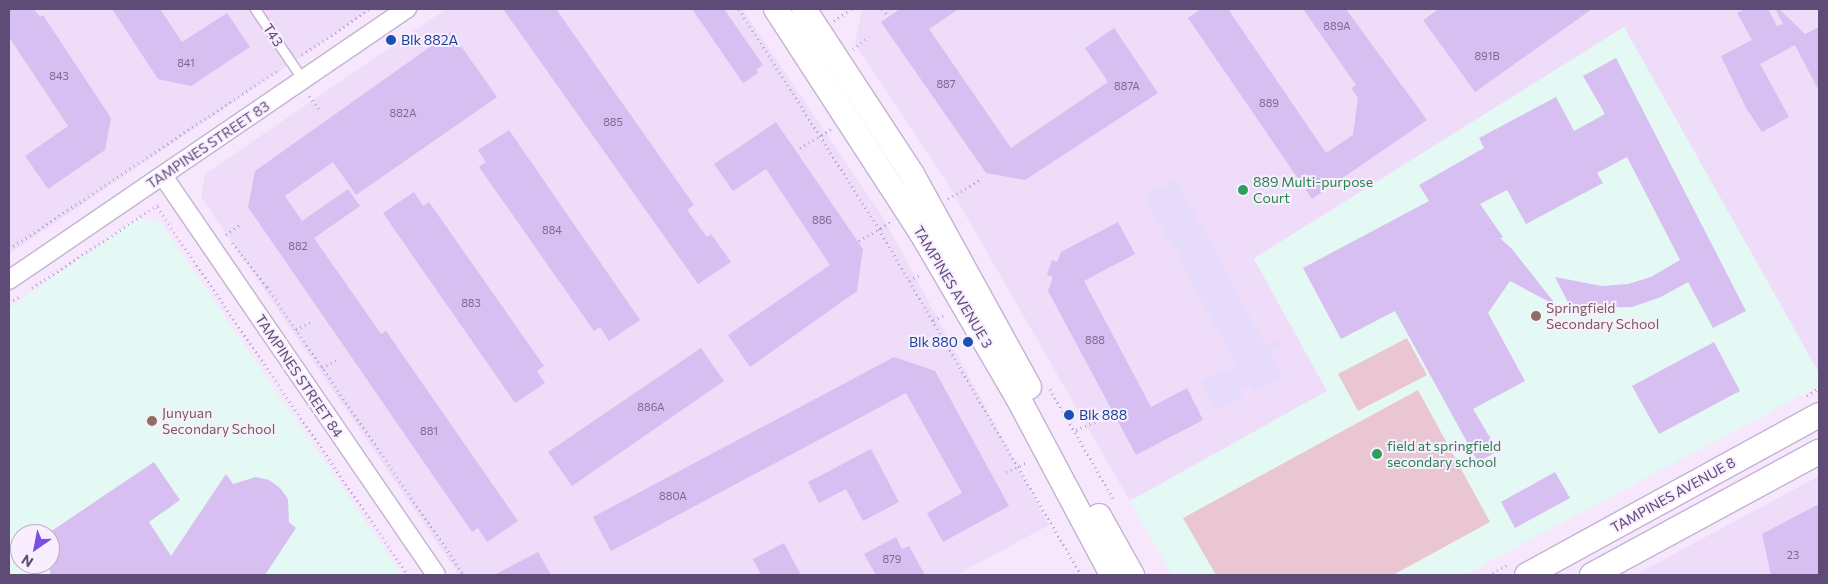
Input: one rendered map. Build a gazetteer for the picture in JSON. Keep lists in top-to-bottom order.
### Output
{
  "streets": {
    "street": [
      "TAMPINES STREET 83",
      "TAMPINES AVENUE 3",
      "TAMPINES STREET 84",
      "TAMPINES AVENUE 8"
    ],
    "lane": ["T43"]
  },
  "crossings": [
    ["T43", "TAMPINES STREET 83"],
    ["TAMPINES STREET 83", "TAMPINES STREET 84"]
  ],
  "places": [
    "Blk 882A",
    "889 Multi-purpose Court",
    "Springfield Secondary School",
    "Blk 880",
    "Blk 888",
    "Junyuan Secondary School",
    "field at springfield secondary school"
  ],
  "house_numbers": [
    "889A",
    "891B",
    "841",
    "843",
    "887",
    "887A",
    "889",
    "882A",
    "885",
    "886",
    "884",
    "882",
    "883",
    "888",
    "886A",
    "881",
    "880A",
    "23",
    "879"
  ],
  "north": "bottom left"
}
